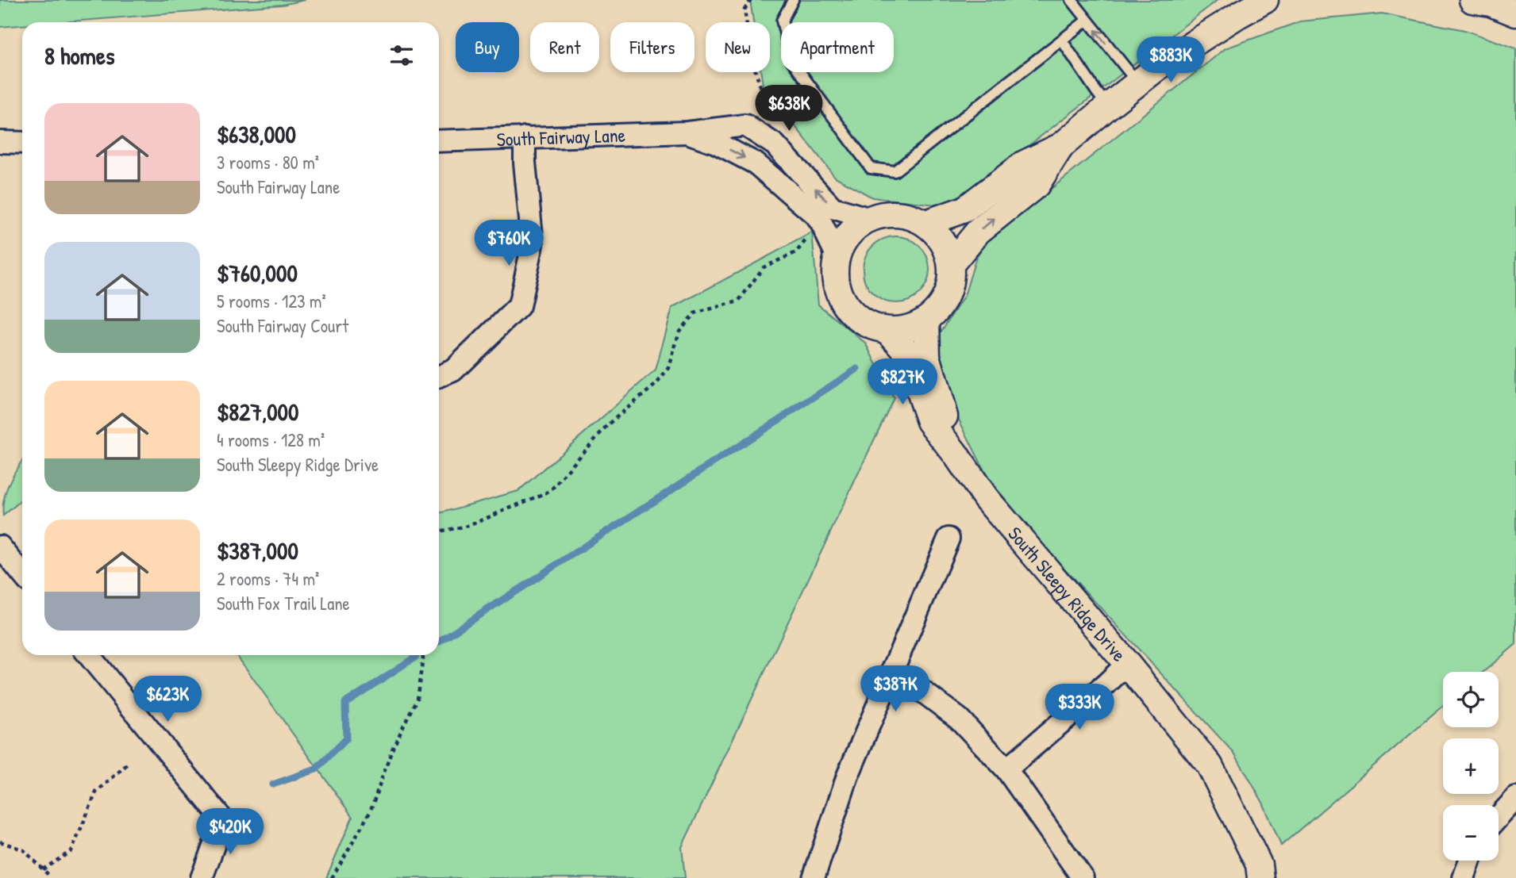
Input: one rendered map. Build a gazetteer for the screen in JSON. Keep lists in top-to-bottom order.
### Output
{
  "streets": {
    "street": ["South Fairway Lane", "South Sleepy Ridge Drive"]
  },
  "crossings": [
    ["South Fairway Lane", "South Sleepy Ridge Drive"]
  ],
  "page": {
    "chip": [
      "Buy",
      "Rent",
      "Filters",
      "New",
      "Apartment"
    ],
    "heading": "8 homes",
    "price": [
      "$883K",
      "$638K",
      "$760K",
      "$827K",
      "$387K",
      "$623K",
      "$333K",
      "$420K"
    ],
    "list": [
      {
        "name": "$638,000",
        "note": "3 rooms · 80 m² · South Fairway Lane"
      },
      {
        "name": "$760,000",
        "note": "5 rooms · 123 m² · South Fairway Court"
      },
      {
        "name": "$827,000",
        "note": "4 rooms · 128 m² · South Sleepy Ridge Drive"
      },
      {
        "name": "$387,000",
        "note": "2 rooms · 74 m² · South Fox Trail Lane"
      }
    ],
    "map_buttons": ["+", "−"]
  }
}
